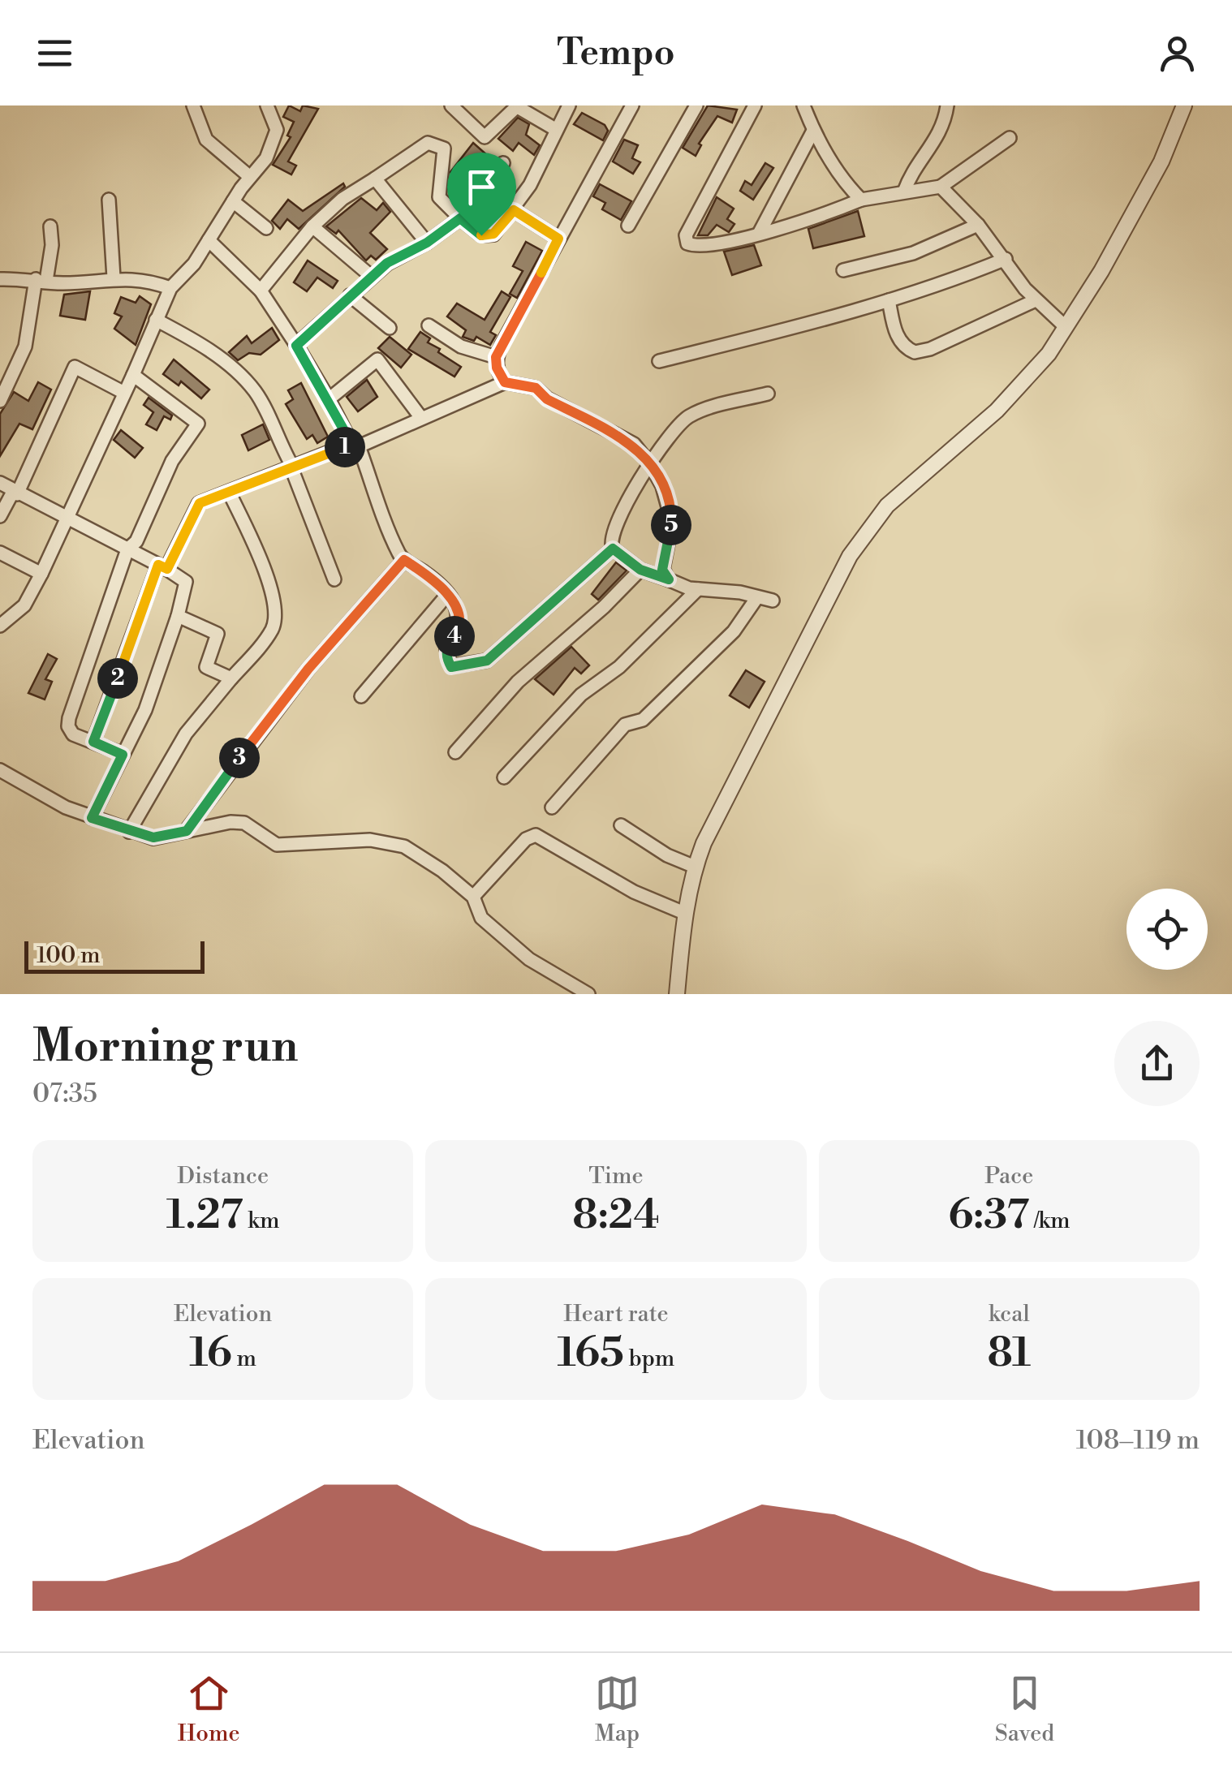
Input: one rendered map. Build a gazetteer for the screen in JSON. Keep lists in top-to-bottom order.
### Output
{
  "scale_bar": "100 m",
  "page": {
    "header": "Tempo",
    "pins": [
      "1",
      "5",
      "4",
      "2",
      "3"
    ],
    "scale": "100 m",
    "heading": ["Morning run", "07:35"],
    "stats": [
      ["Distance", "1.27 km"],
      ["Time", "8:24"],
      ["Pace", "6:37 /km"],
      ["Elevation", "16 m"],
      ["Heart rate", "165 bpm"],
      ["kcal", "81"]
    ],
    "chart": ["Elevation", "108–119 m"],
    "tabs": ["Home", "Map", "Saved"]
  }
}
